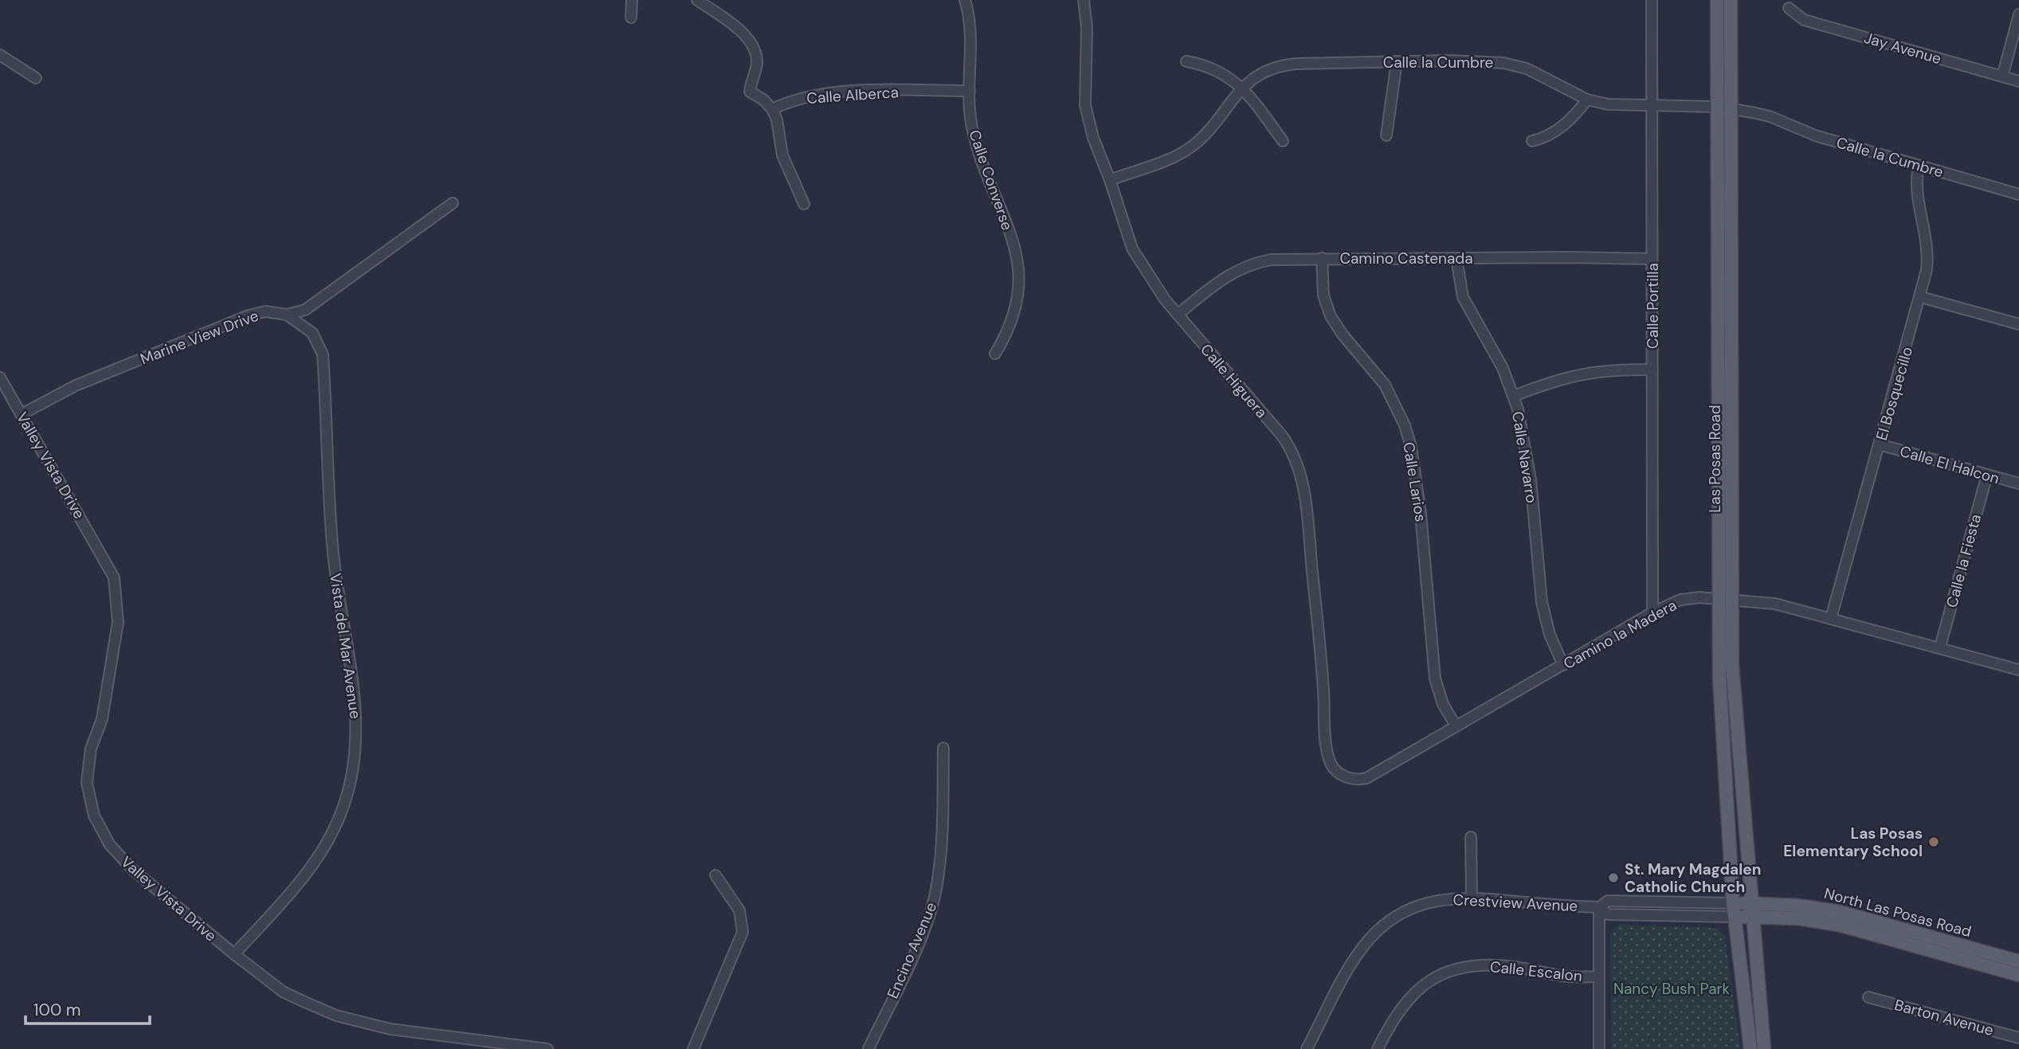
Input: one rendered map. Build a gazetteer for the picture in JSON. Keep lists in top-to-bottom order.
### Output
{
  "streets": {
    "main road": ["Las Posas Road", "North Las Posas Road"],
    "street": [
      "Jay Avenue",
      "Calle la Cumbre",
      "Calle Alberca",
      "Calle Converse",
      "Camino Castenada",
      "Calle Portilla",
      "Marine View Drive",
      "Calle Higuera",
      "El Bosquecillo",
      "Calle Navarro",
      "Calle El Halcon",
      "Valley Vista Drive",
      "Calle Larios",
      "Calle la Fiesta",
      "Camino la Madera",
      "Vista del Mar Avenue",
      "Crestview Avenue",
      "Encino Avenue",
      "Calle Escalon",
      "Barton Avenue"
    ]
  },
  "crossings": [
    ["Calle la Cumbre", "Calle Portilla"],
    ["Calle la Cumbre", "Calle Higuera"],
    ["Calle la Cumbre", "El Bosquecillo"],
    ["Calle la Cumbre", "Las Posas Road"],
    ["Calle Alberca", "Calle Converse"],
    ["Camino Castenada", "Calle Portilla"],
    ["Camino Castenada", "Calle Higuera"],
    ["Camino Castenada", "Calle Navarro"],
    ["Camino Castenada", "Calle Larios"],
    ["Calle Portilla", "Camino la Madera"],
    ["Marine View Drive", "Valley Vista Drive"],
    ["Marine View Drive", "Vista del Mar Avenue"],
    ["Calle Higuera", "Camino la Madera"],
    ["El Bosquecillo", "Calle El Halcon"],
    ["El Bosquecillo", "Camino la Madera"],
    ["Calle Navarro", "Camino la Madera"],
    ["Las Posas Road", "Camino la Madera"],
    ["Las Posas Road", "Crestview Avenue"],
    ["Las Posas Road", "North Las Posas Road"],
    ["Calle El Halcon", "Calle la Fiesta"],
    ["Valley Vista Drive", "Vista del Mar Avenue"],
    ["Calle Larios", "Camino la Madera"],
    ["Calle la Fiesta", "Camino la Madera"],
    ["Crestview Avenue", "North Las Posas Road"]
  ],
  "parks": ["Nancy Bush Park"],
  "places": ["Las Posas Elementary School", "St. Mary Magdalen Catholic Church"],
  "scale_bar": "100 m"
}
